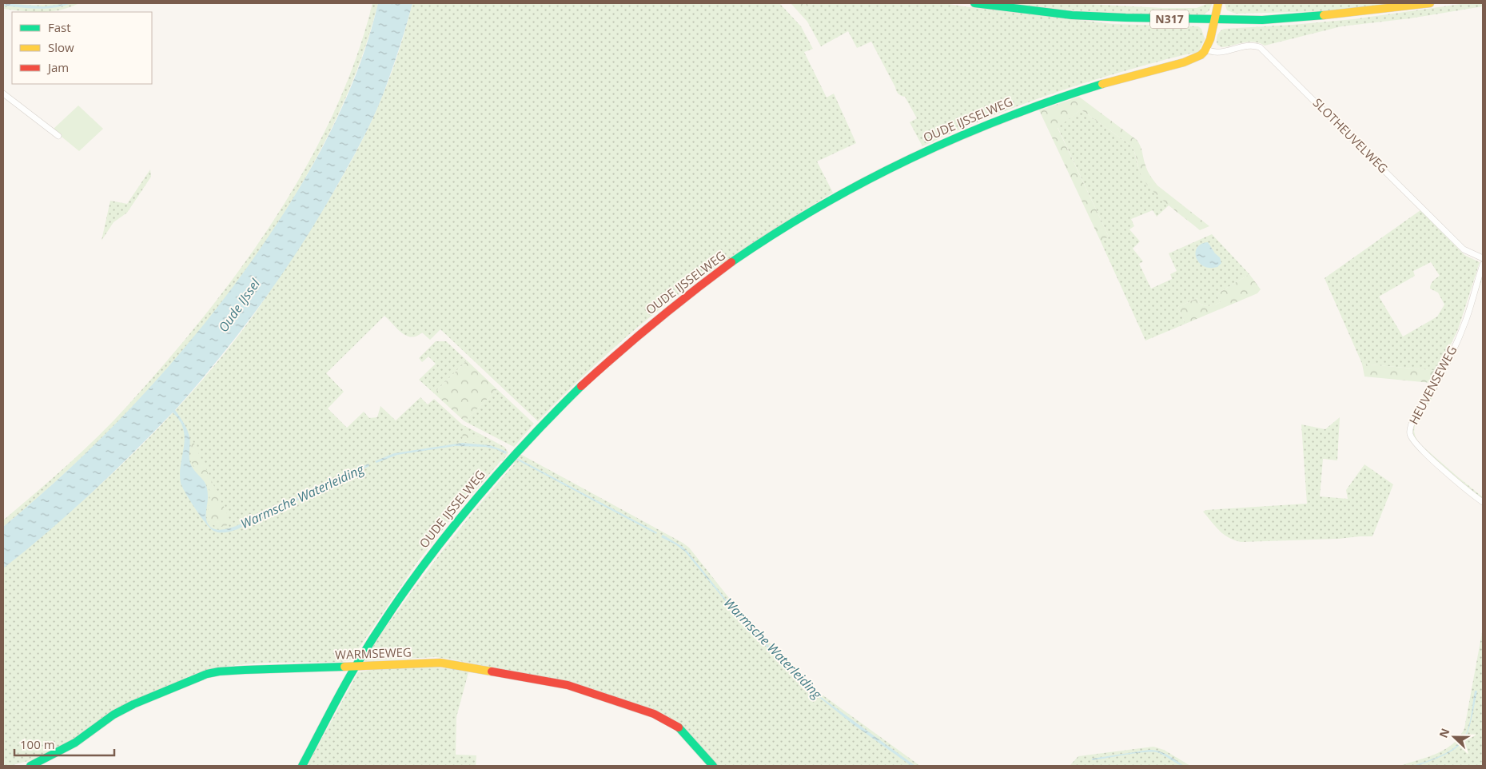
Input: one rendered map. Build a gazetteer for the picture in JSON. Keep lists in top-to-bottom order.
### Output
{
  "streets": {
    "street": [
      "N317",
      "OUDE IJSSELWEG",
      "SLOTHEUVELWEG",
      "HEUVENSEWEG",
      "WARMSEWEG"
    ]
  },
  "crossings": [
    ["OUDE IJSSELWEG", "SLOTHEUVELWEG"],
    ["OUDE IJSSELWEG", "WARMSEWEG"]
  ],
  "water": ["Oude IJssel", "Warmsche Waterleiding"],
  "legend": ["Fast", "Slow", "Jam"],
  "scale_bar": "100 m",
  "north": "left"
}
